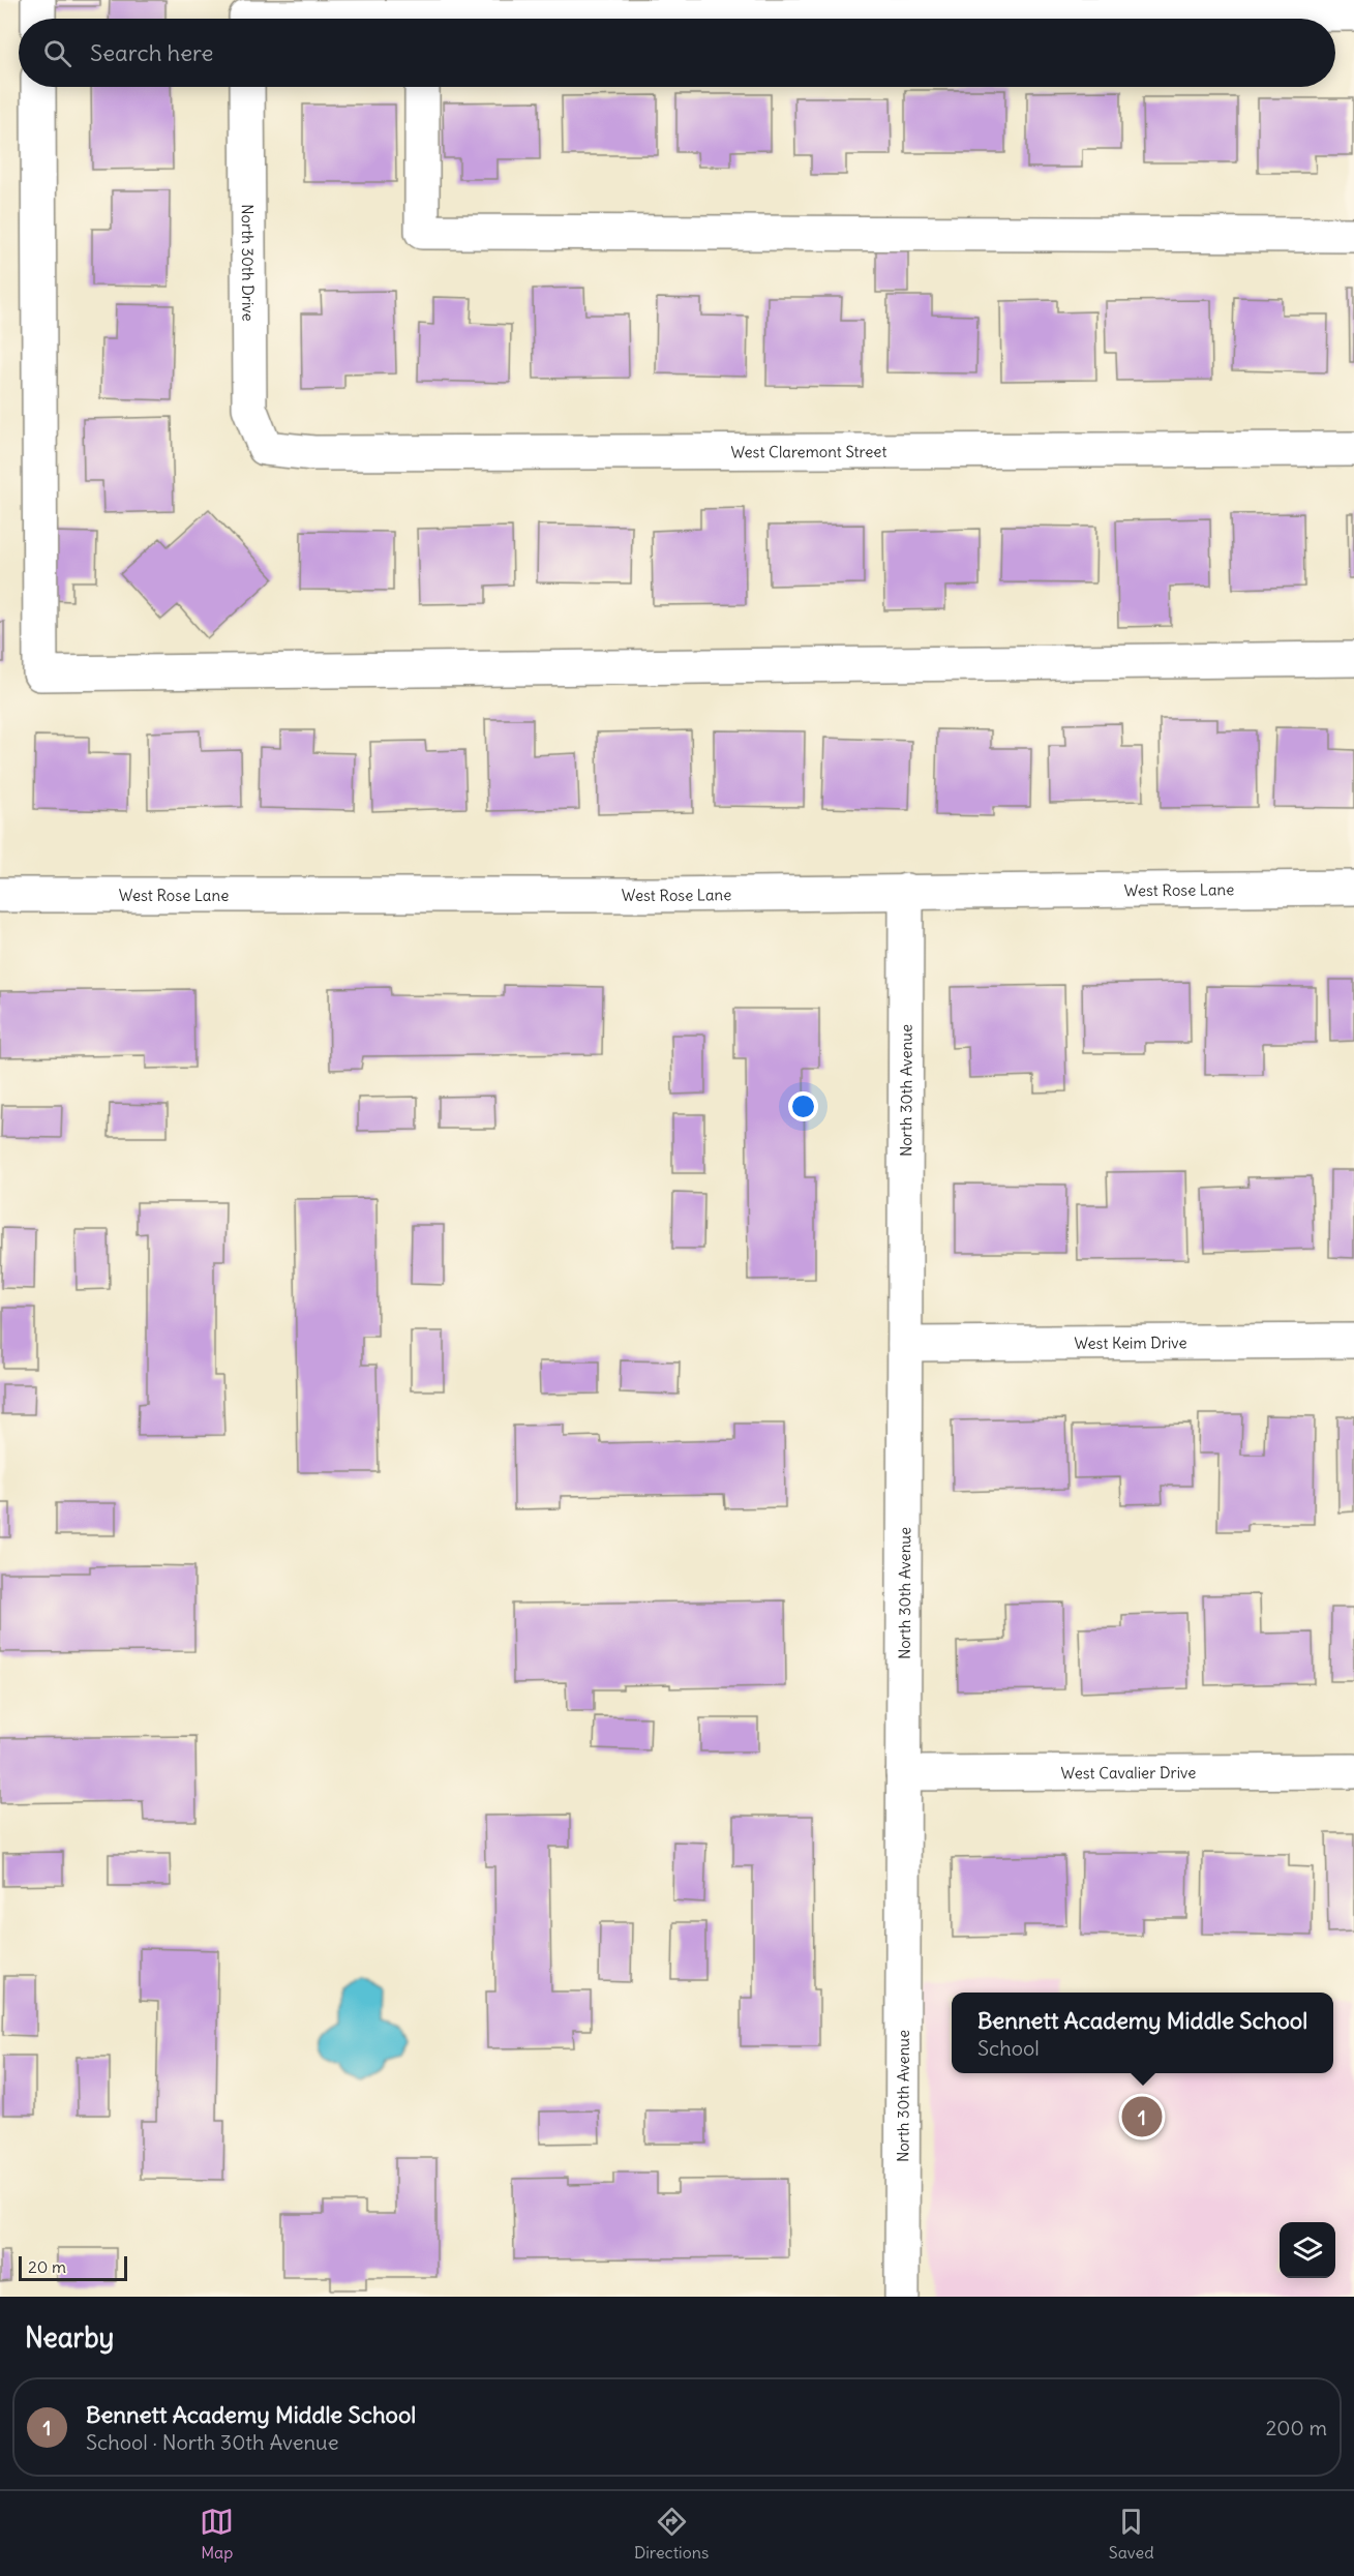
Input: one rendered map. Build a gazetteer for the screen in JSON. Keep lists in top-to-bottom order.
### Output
{
  "streets": {
    "street": [
      "North 30th Drive",
      "West Claremont Street",
      "West Rose Lane",
      "North 30th Avenue",
      "West Keim Drive",
      "West Cavalier Drive"
    ]
  },
  "crossings": [
    ["North 30th Drive", "West Claremont Street"],
    ["West Rose Lane", "North 30th Avenue"],
    ["North 30th Avenue", "West Keim Drive"],
    ["North 30th Avenue", "West Cavalier Drive"]
  ],
  "scale_bar": "20 m",
  "page": {
    "search": "Search here",
    "popup": ["Bennett Academy Middle School", "School"],
    "pins": "1",
    "scale": "20 m",
    "heading": "Nearby",
    "list": [
      {
        "mark": "1",
        "name": "Bennett Academy Middle School",
        "note": "School · North 30th Avenue",
        "value": "200 m"
      }
    ],
    "nav": ["Map", "Directions", "Saved"]
  }
}
